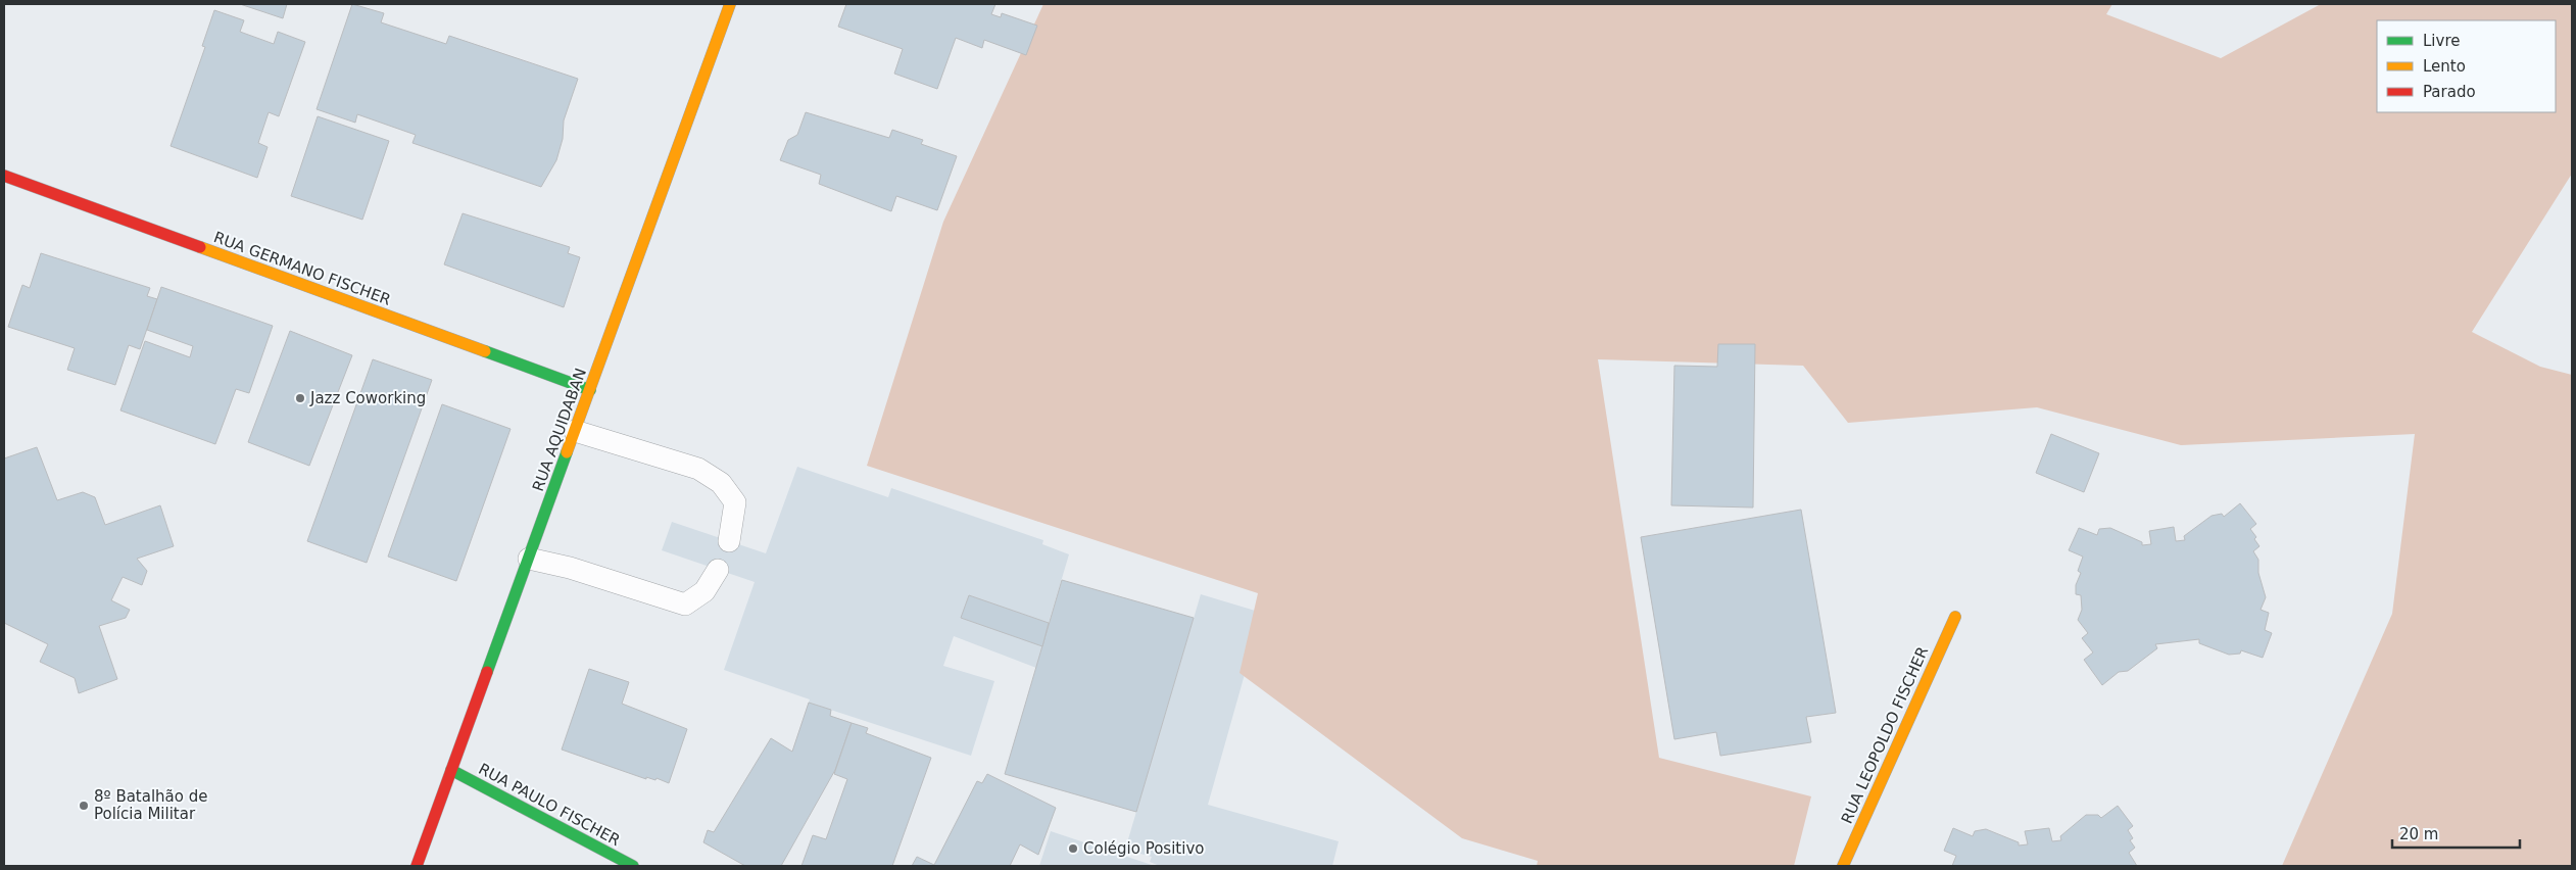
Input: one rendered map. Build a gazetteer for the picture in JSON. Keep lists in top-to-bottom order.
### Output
{
  "streets": {
    "street": [
      "RUA GERMANO FISCHER",
      "RUA AQUIDABAN",
      "RUA LEOPOLDO FISCHER",
      "RUA PAULO FISCHER"
    ]
  },
  "crossings": [
    ["RUA GERMANO FISCHER", "RUA AQUIDABAN"],
    ["RUA AQUIDABAN", "RUA PAULO FISCHER"]
  ],
  "places": ["Jazz Coworking", "8º Batalhão de Polícia Militar", "Colégio Positivo"],
  "legend": ["Livre", "Lento", "Parado"],
  "scale_bar": "20 m"
}
